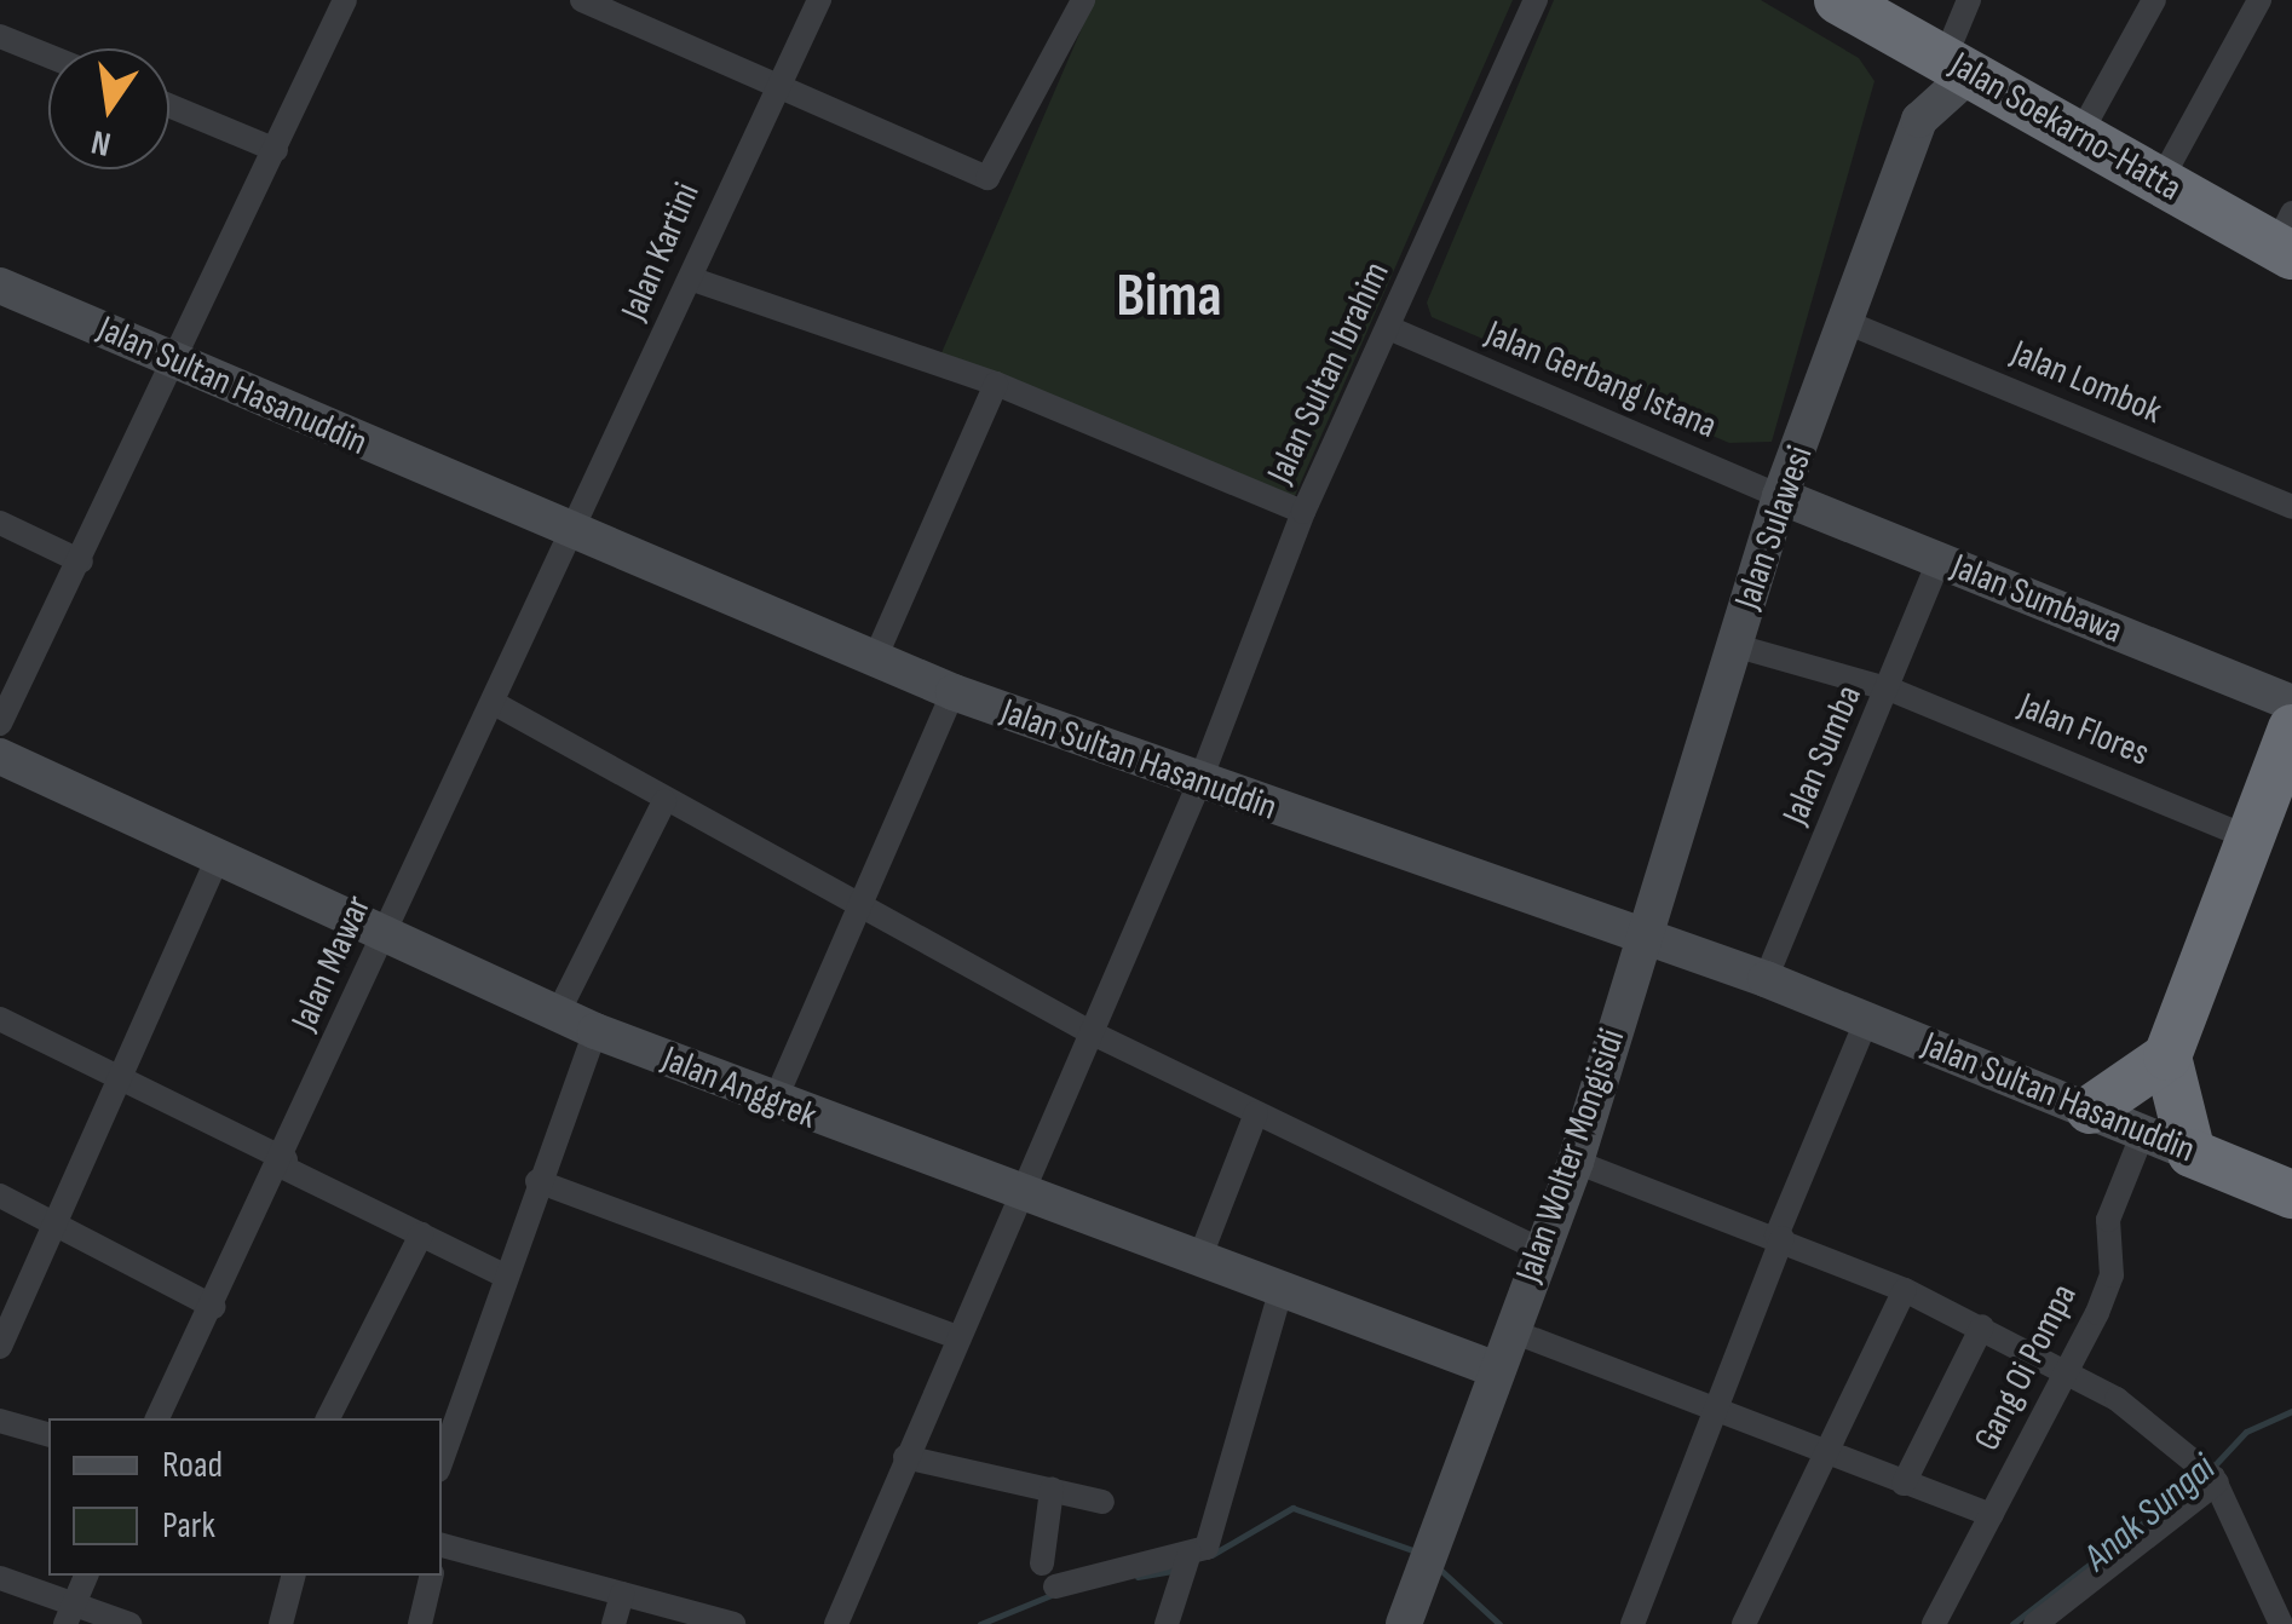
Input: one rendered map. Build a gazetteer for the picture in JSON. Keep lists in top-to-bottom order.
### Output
{
  "streets": {
    "highway": ["Jalan Soekarno-Hatta", "Jalan Sultan Hasanuddin"],
    "street": [
      "Jalan Kartini",
      "Jalan Sultan Ibrahim",
      "Jalan Gerbang Istana",
      "Jalan Lombok",
      "Jalan Sulawesi",
      "Jalan Sumbawa",
      "Jalan Flores",
      "Jalan Sumba",
      "Jalan Mawar",
      "Jalan Anggrek",
      "Jalan Wolter Mongisidi",
      "Gang Oi Pompa"
    ]
  },
  "crossings": [
    ["Jalan Soekarno-Hatta", "Jalan Sulawesi"],
    ["Jalan Kartini", "Jalan Sultan Hasanuddin"],
    ["Jalan Kartini", "Jalan Mawar"],
    ["Jalan Sultan Ibrahim", "Jalan Gerbang Istana"],
    ["Jalan Sultan Ibrahim", "Jalan Sultan Hasanuddin"],
    ["Jalan Sultan Ibrahim", "Jalan Anggrek"],
    ["Jalan Gerbang Istana", "Jalan Sulawesi"],
    ["Jalan Gerbang Istana", "Jalan Sumbawa"],
    ["Jalan Lombok", "Jalan Sulawesi"],
    ["Jalan Sultan Hasanuddin", "Jalan Sulawesi"],
    ["Jalan Sultan Hasanuddin", "Jalan Sumba"],
    ["Jalan Sultan Hasanuddin", "Jalan Mawar"],
    ["Jalan Sultan Hasanuddin", "Jalan Wolter Mongisidi"],
    ["Jalan Sultan Hasanuddin", "Gang Oi Pompa"],
    ["Jalan Sulawesi", "Jalan Sumbawa"],
    ["Jalan Sulawesi", "Jalan Flores"],
    ["Jalan Sulawesi", "Jalan Wolter Mongisidi"],
    ["Jalan Sumbawa", "Jalan Sumba"],
    ["Jalan Flores", "Jalan Sumba"],
    ["Jalan Mawar", "Jalan Anggrek"],
    ["Jalan Anggrek", "Jalan Wolter Mongisidi"]
  ],
  "districts": ["Bima"],
  "water": ["Anak Sungai"],
  "legend": ["Road", "Park"],
  "north": "bottom"
}
